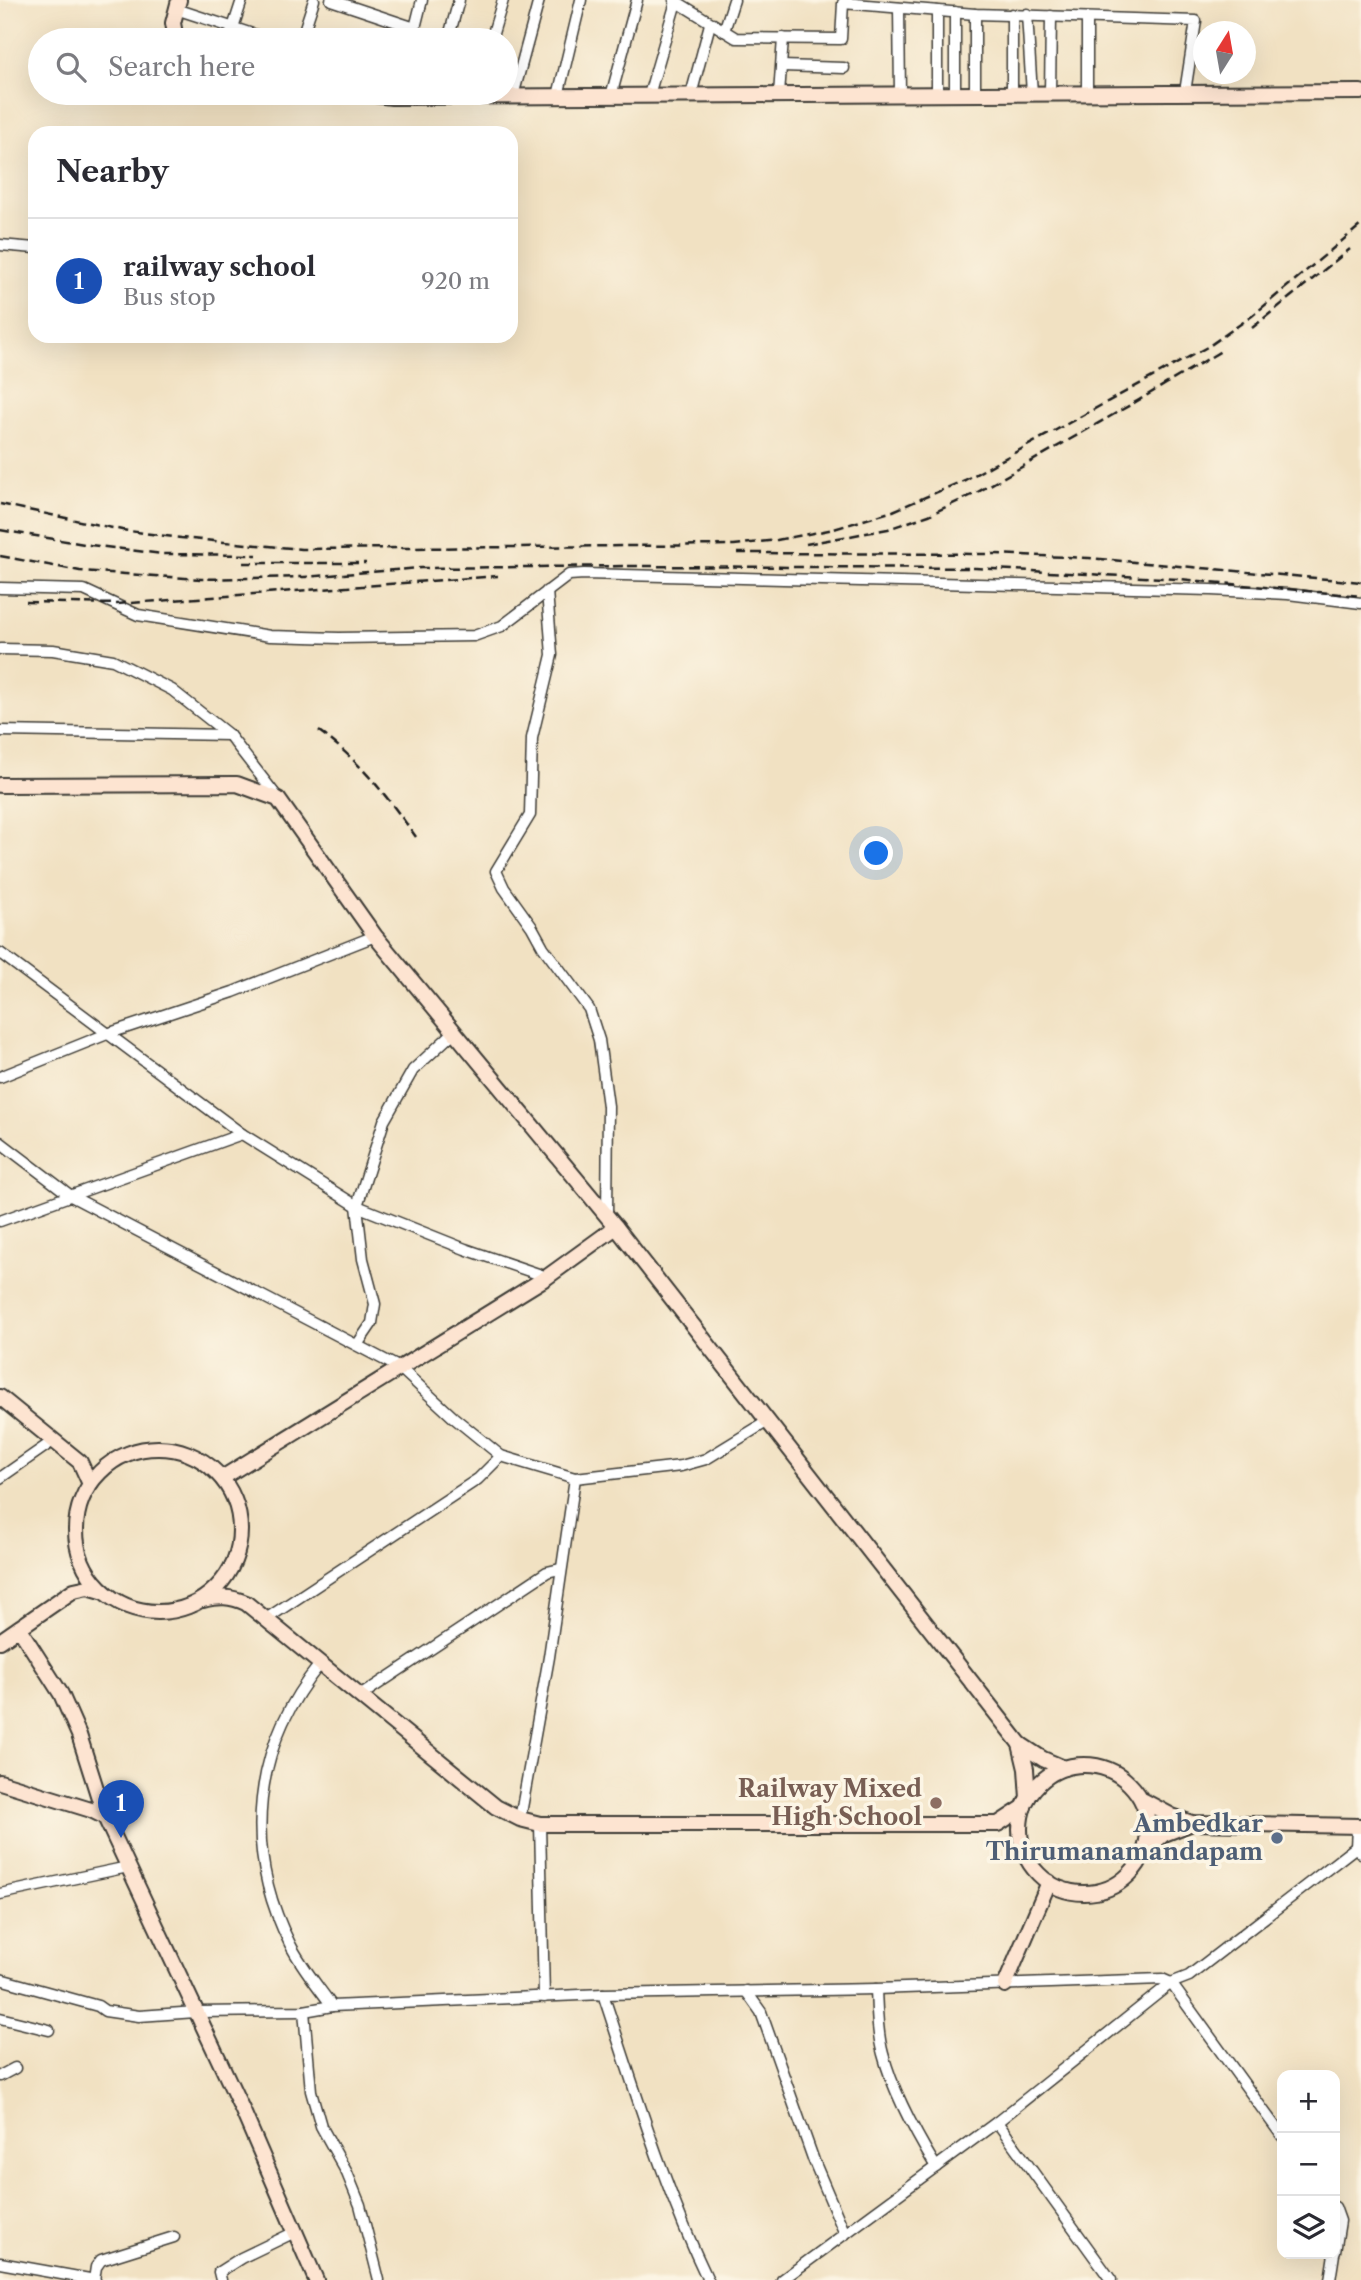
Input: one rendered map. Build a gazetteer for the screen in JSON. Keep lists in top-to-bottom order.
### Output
{
  "places": ["Railway Mixed High School", "Ambedkar Thirumanamandapam"],
  "north": "top",
  "page": {
    "search": "Search here",
    "heading": "Nearby",
    "list": [
      {
        "mark": "1",
        "name": "railway school",
        "note": "Bus stop",
        "value": "920 m"
      }
    ],
    "pins": "1",
    "map_buttons": ["+", "−"]
  }
}
